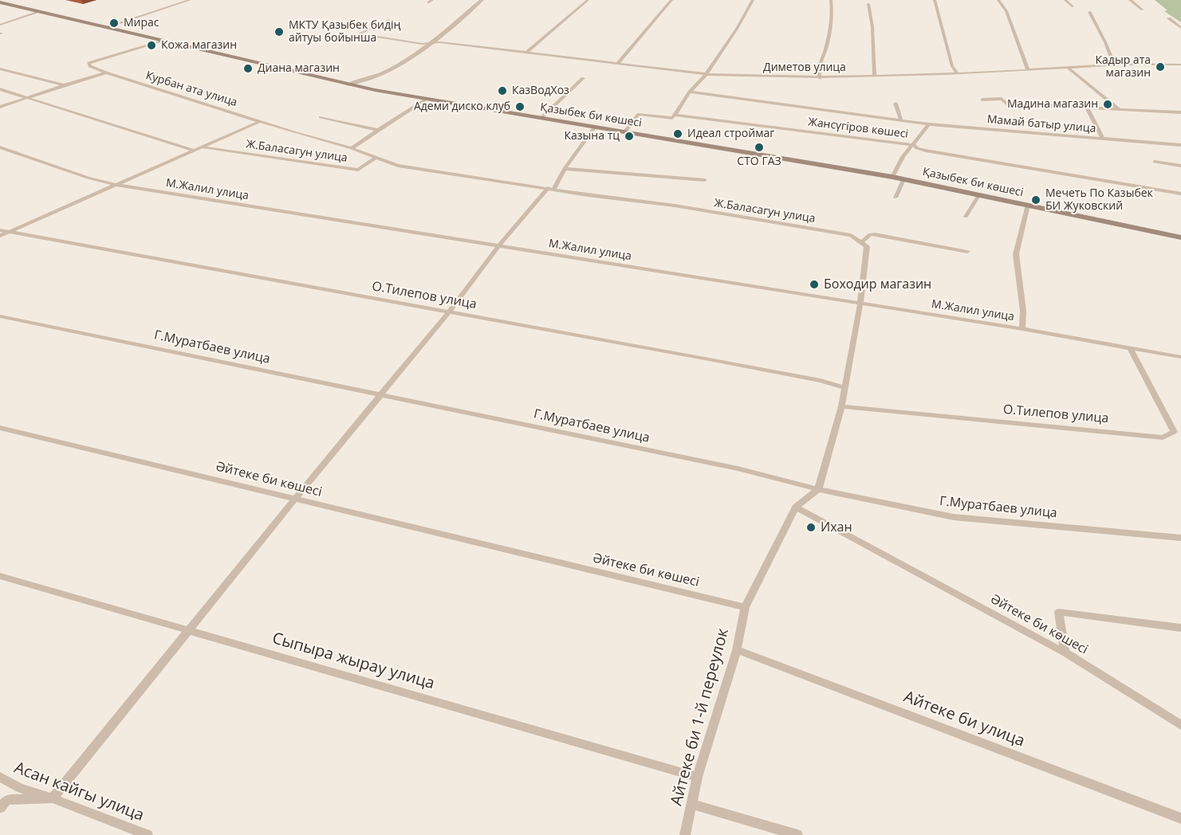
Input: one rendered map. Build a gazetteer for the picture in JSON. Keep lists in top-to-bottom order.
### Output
{
  "streets": {
    "main road": ["Қазыбек би көшесі"],
    "street": [
      "Диметов улица",
      "Курбан ата улица",
      "Мамай батыр улица",
      "Жансүгіров көшесі",
      "Ж.Баласагун улица",
      "М.Жалил улица",
      "О.Тилепов улица",
      "Г.Муратбаев улица",
      "Әйтеке би көшесі",
      "Сыпыра жырау улица",
      "Айтеке би 1-й переулок",
      "Айтеке би улица",
      "Асан кайгы улица"
    ]
  },
  "crossings": [
    ["Курбан ата улица", "Ж.Баласагун улица"],
    ["Қазыбек би көшесі", "Жансүгіров көшесі"],
    ["М.Жалил улица", "О.Тилепов улица"],
    ["Әйтеке би көшесі", "Айтеке би 1-й переулок"],
    ["Сыпыра жырау улица", "Айтеке би 1-й переулок"],
    ["Айтеке би 1-й переулок", "Айтеке би улица"]
  ],
  "places": [
    "Мирас",
    "МКТУ Қазыбек бидің айтуы бойынша",
    "Кожа магазин",
    "Кадыр ата магазин",
    "Диана магазин",
    "КазВодХоз",
    "Мадина магазин",
    "Адеми диско клуб",
    "Идеал строймаг",
    "Казына тц",
    "СТО ГАЗ",
    "Мечеть По Казыбек БИ Жуковский",
    "Боходир магазин",
    "Ихан"
  ]
}
